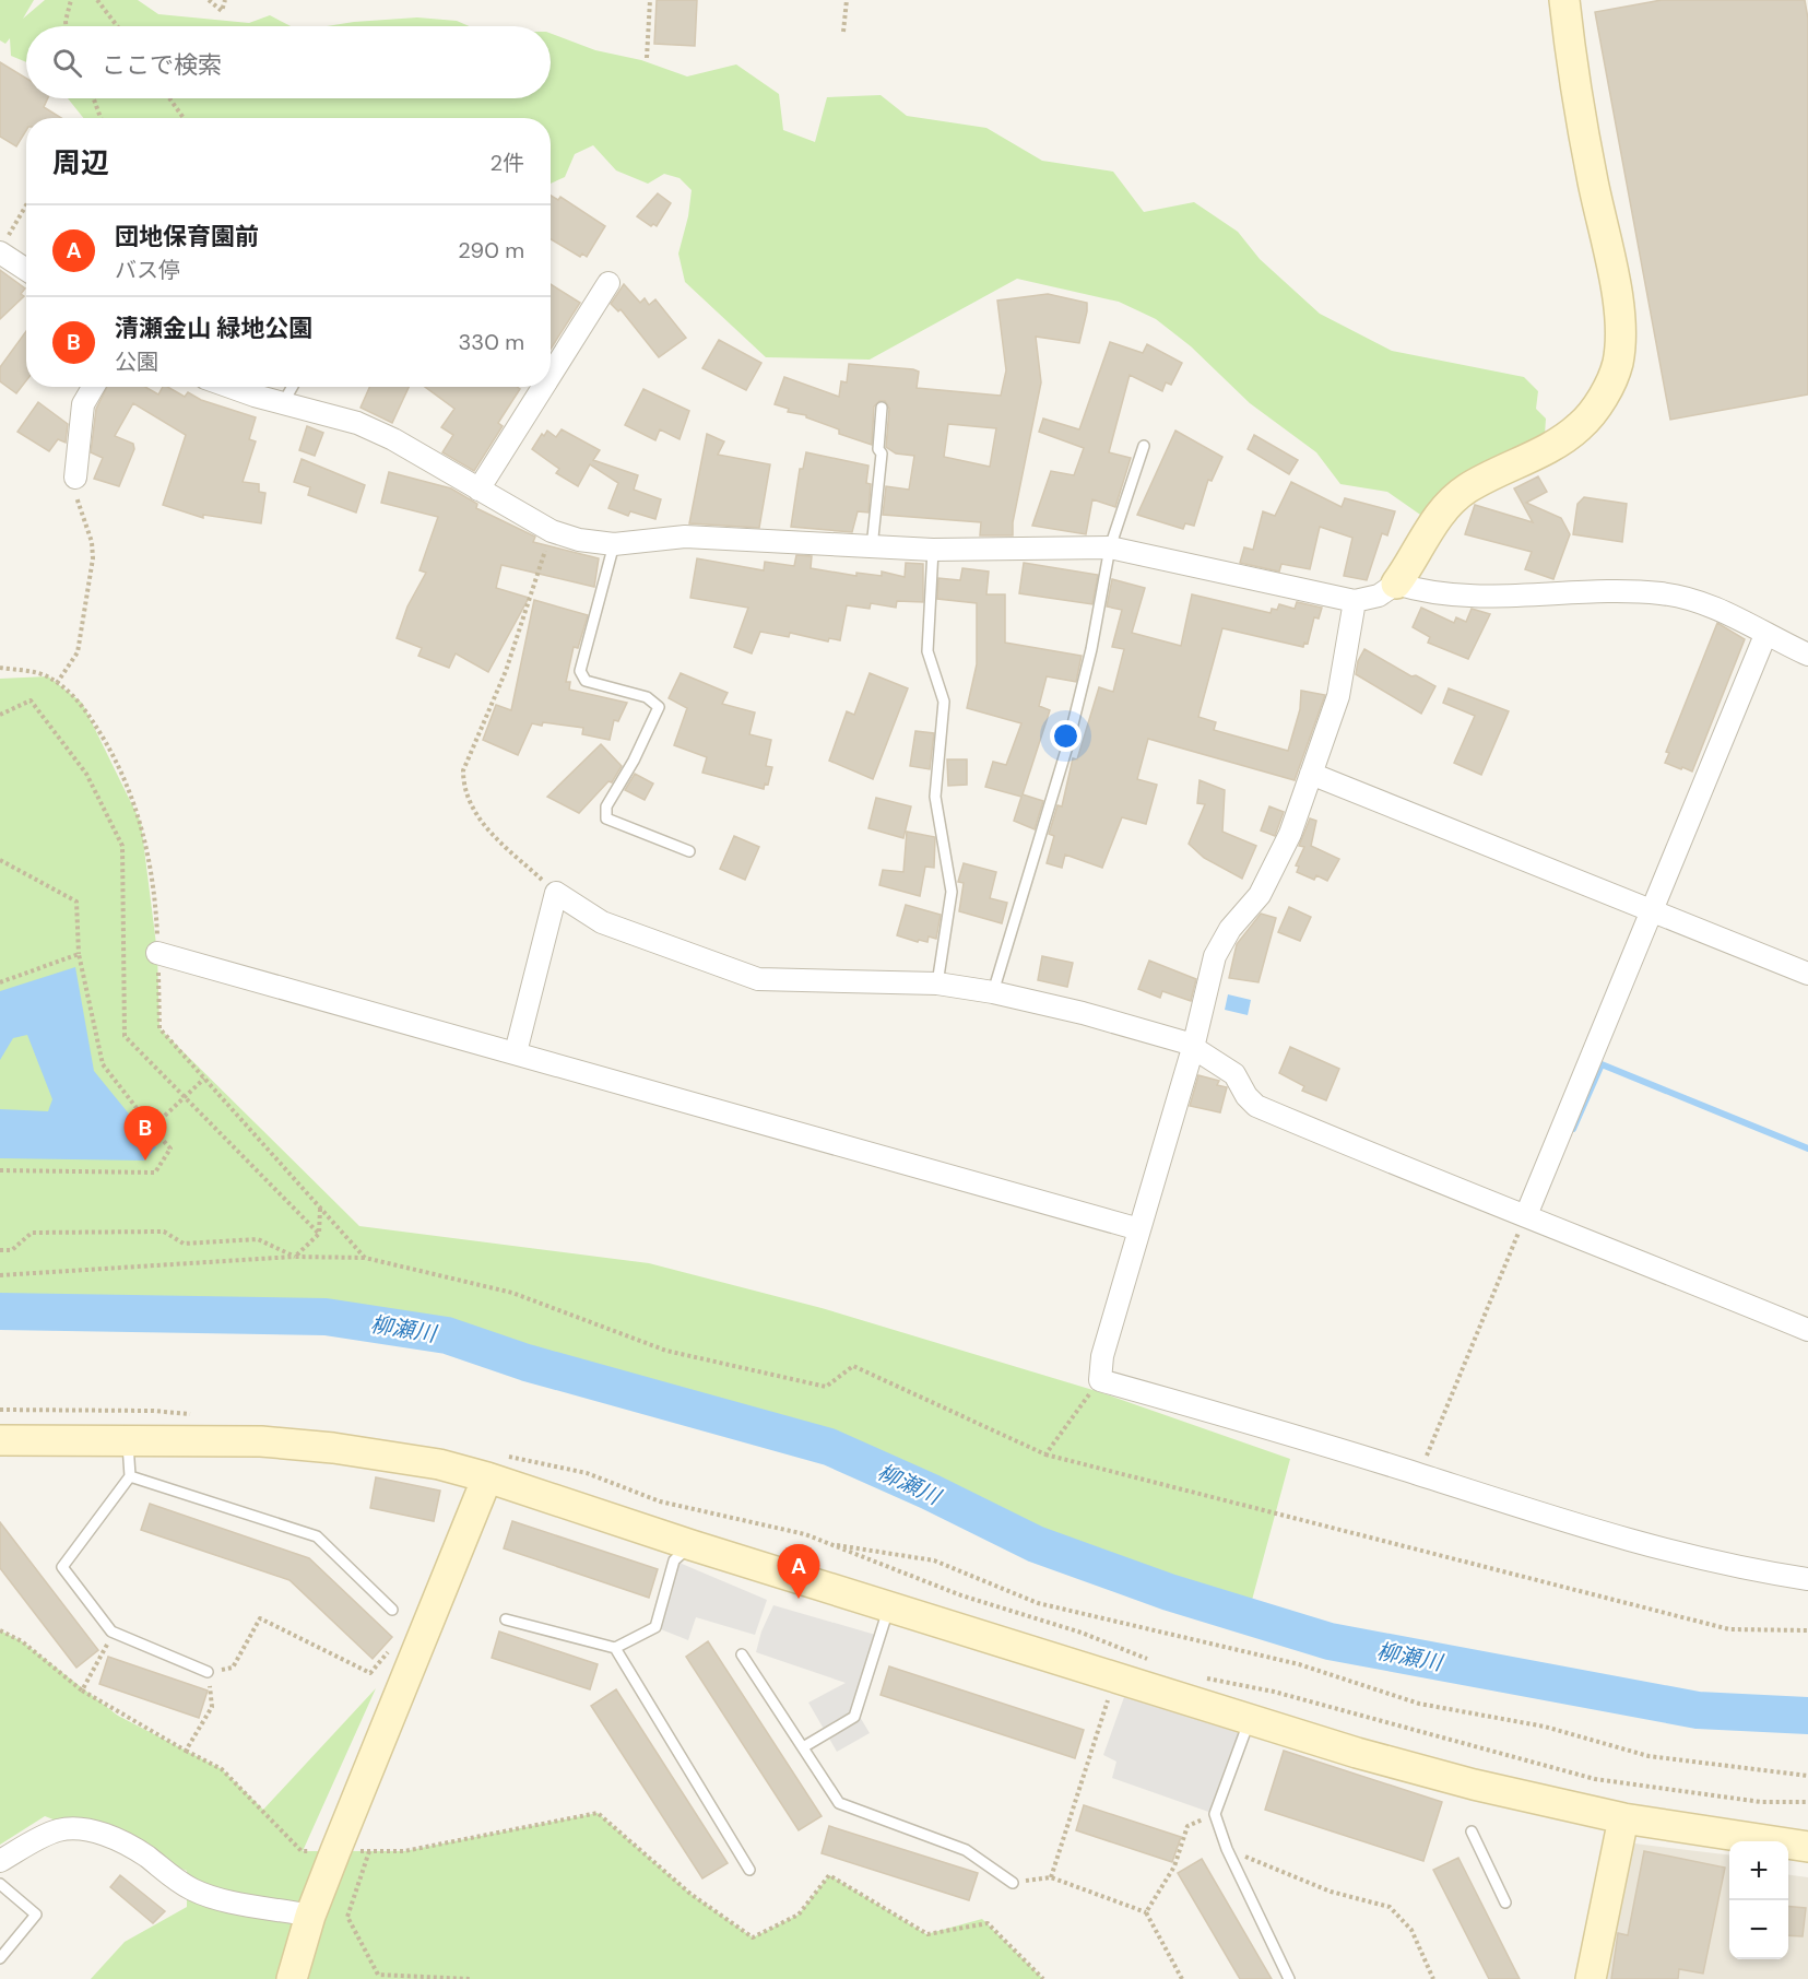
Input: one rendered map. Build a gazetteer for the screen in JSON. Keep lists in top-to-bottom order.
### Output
{
  "water": ["柳瀬川"],
  "page": {
    "search": "ここで検索",
    "heading": ["周辺", "2件"],
    "list": [
      {
        "mark": "A",
        "name": "団地保育園前",
        "note": "バス停",
        "value": "290 m"
      },
      {
        "mark": "B",
        "name": "清瀬金山 緑地公園",
        "note": "公園",
        "value": "330 m"
      }
    ],
    "pins": ["B", "A"],
    "map_buttons": ["+", "−"]
  }
}
